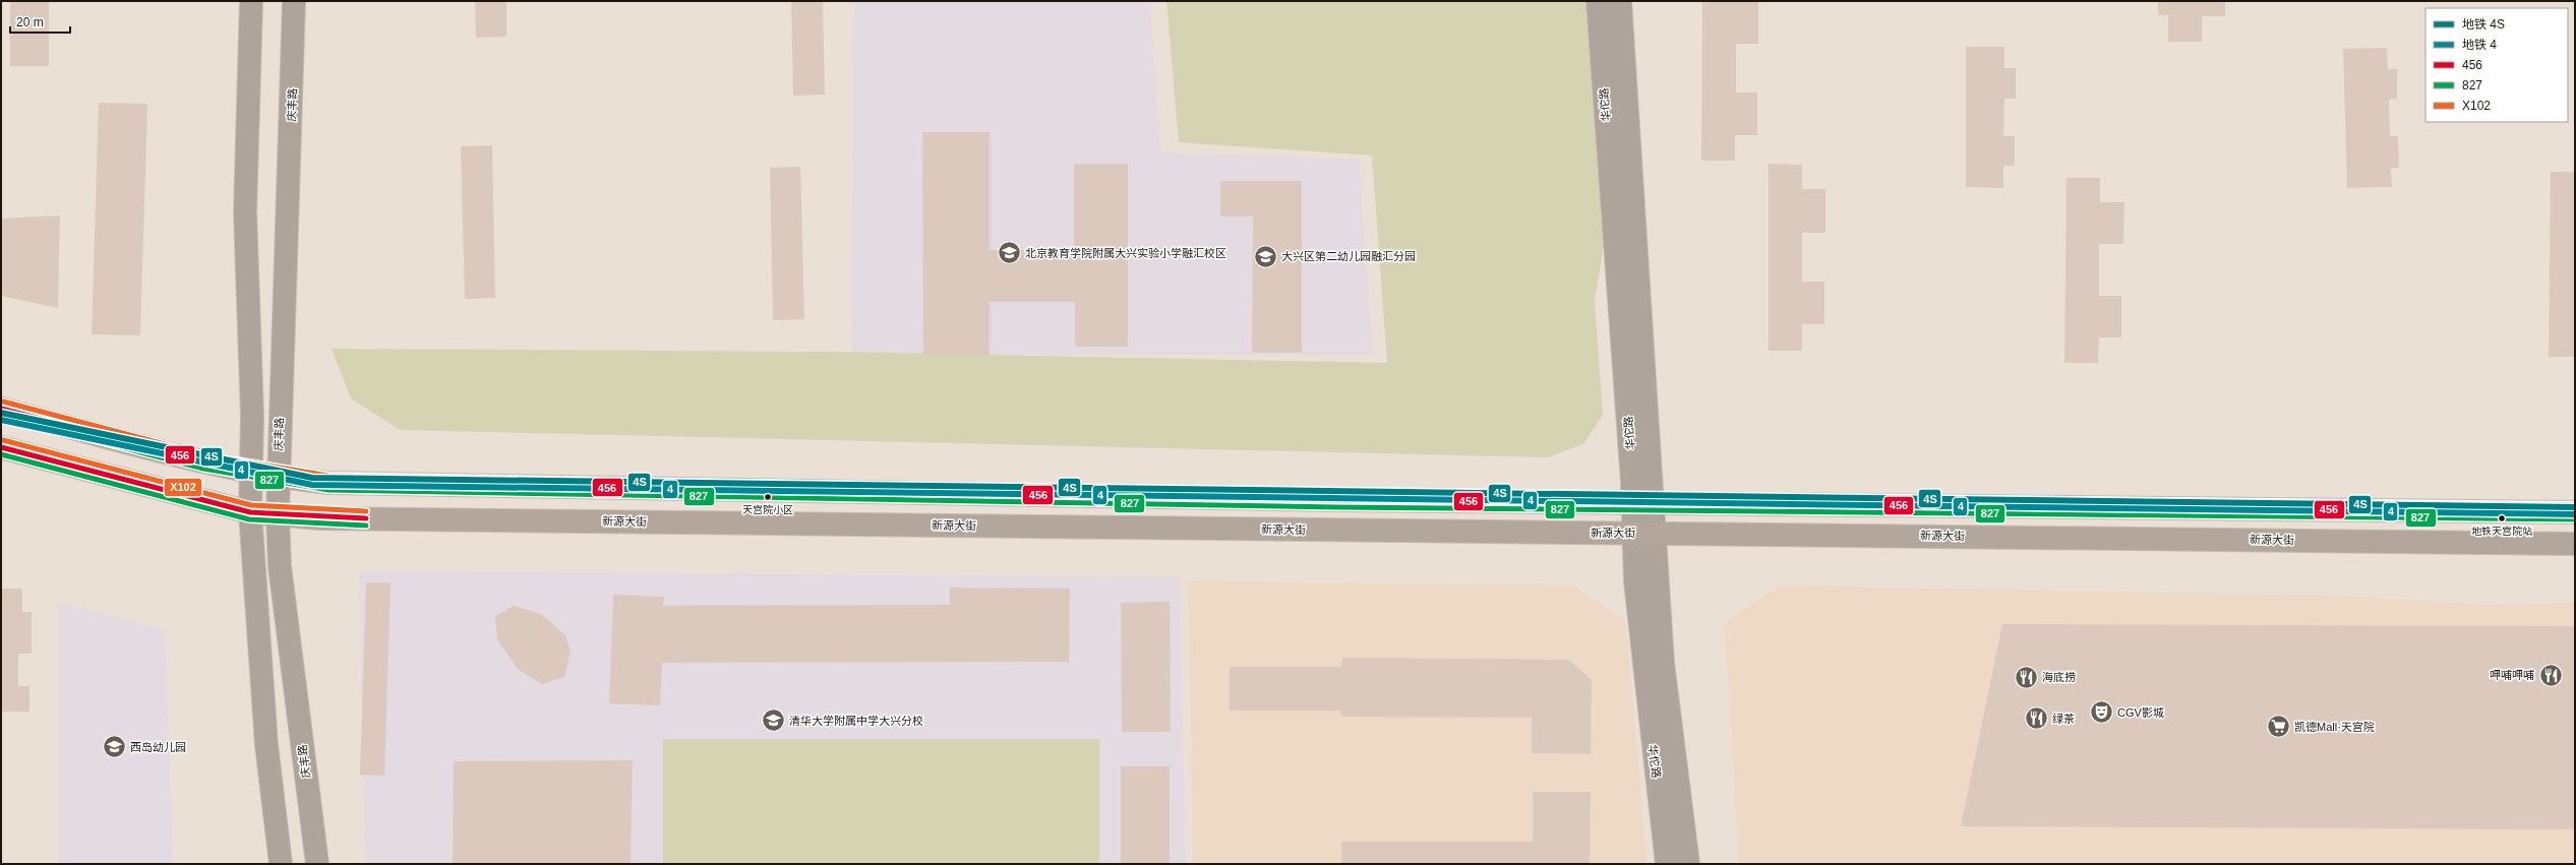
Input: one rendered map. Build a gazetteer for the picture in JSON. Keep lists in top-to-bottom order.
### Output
{
  "streets": {
    "main road": ["庆丰路", "华佗路", "新源大街"]
  },
  "crossings": [
    ["庆丰路", "新源大街"],
    ["华佗路", "新源大街"]
  ],
  "places": {
    "school or university": [
      "北京教育学院附属大兴实验小学融汇校区",
      "大兴区第二幼儿园融汇分园",
      "清华大学附属中学大兴分校",
      "西岛幼儿园"
    ],
    "other": ["天宫院小区", "地铁天宫院站"],
    "restaurant": ["呷哺呷哺", "海底捞", "绿茶"],
    "theatre": ["CGV影城"],
    "supermarket": ["凯德Mall·天宫院"]
  },
  "lines": [
    "transit line X102",
    "transit line 456",
    "metro line 4S",
    "transit line 827",
    "metro line 4"
  ],
  "legend": [
    "地铁 4S",
    "地铁 4",
    "456",
    "827",
    "X102"
  ],
  "scale_bar": "20 m"
}
